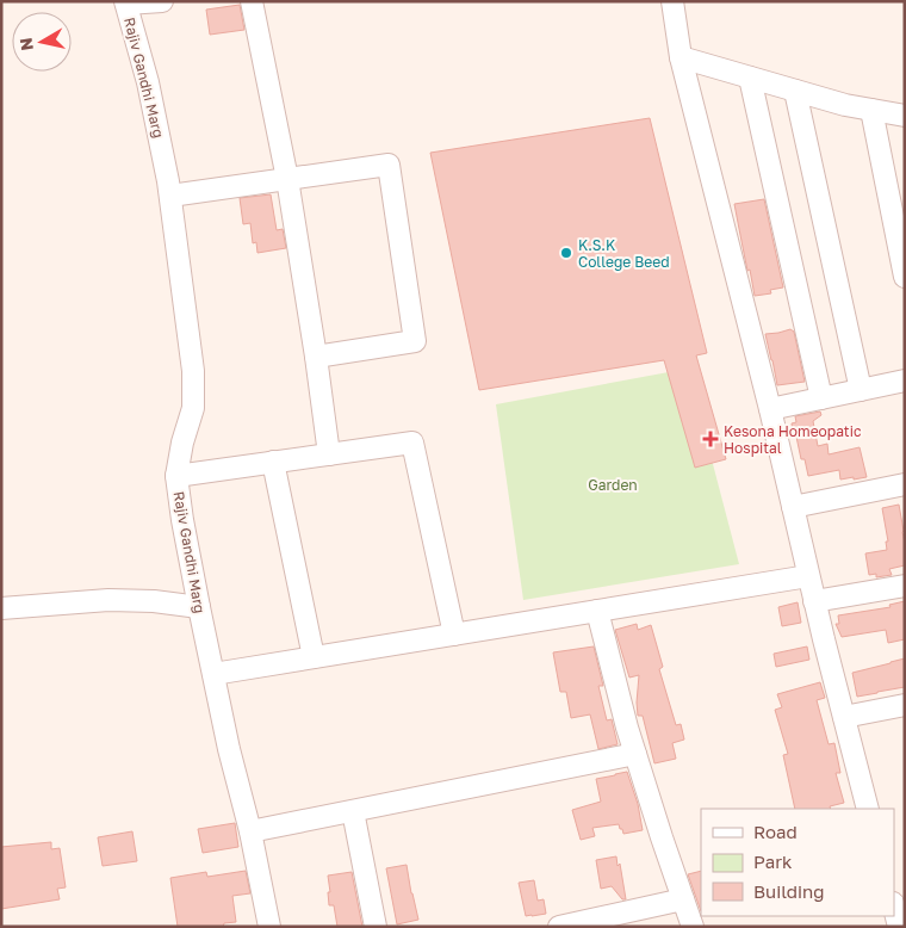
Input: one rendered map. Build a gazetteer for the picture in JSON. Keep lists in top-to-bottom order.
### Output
{
  "streets": {
    "street": ["Rajiv Gandhi Marg"]
  },
  "parks": ["Garden"],
  "places": {
    "other": ["K.S.K College Beed"],
    "health": ["Kesona Homeopatic Hospital"]
  },
  "legend": ["Road", "Park", "Building"],
  "north": "left"
}
